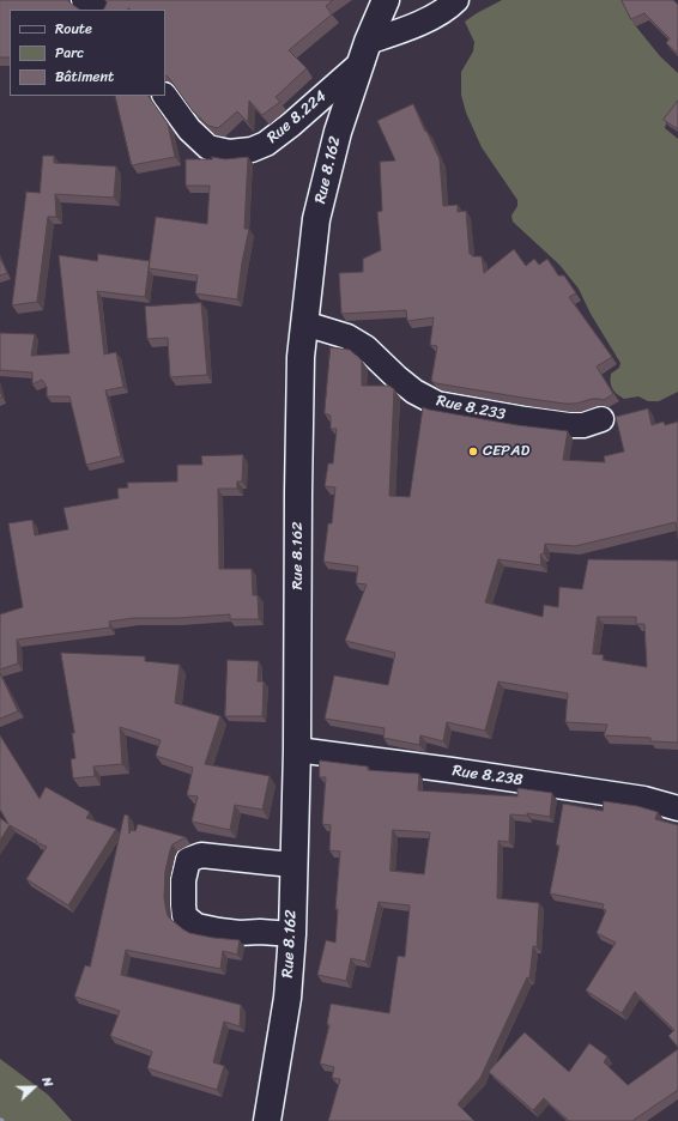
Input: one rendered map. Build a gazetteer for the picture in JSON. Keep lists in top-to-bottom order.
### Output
{
  "streets": {
    "highway": ["Rue 8.162"],
    "street": ["Rue 8.224", "Rue 8.233", "Rue 8.238"]
  },
  "crossings": [
    ["Rue 8.224", "Rue 8.162"],
    ["Rue 8.162", "Rue 8.233"],
    ["Rue 8.162", "Rue 8.238"]
  ],
  "places": ["CEPAD"],
  "legend": ["Route", "Parc", "Bâtiment"],
  "north": "right"
}
